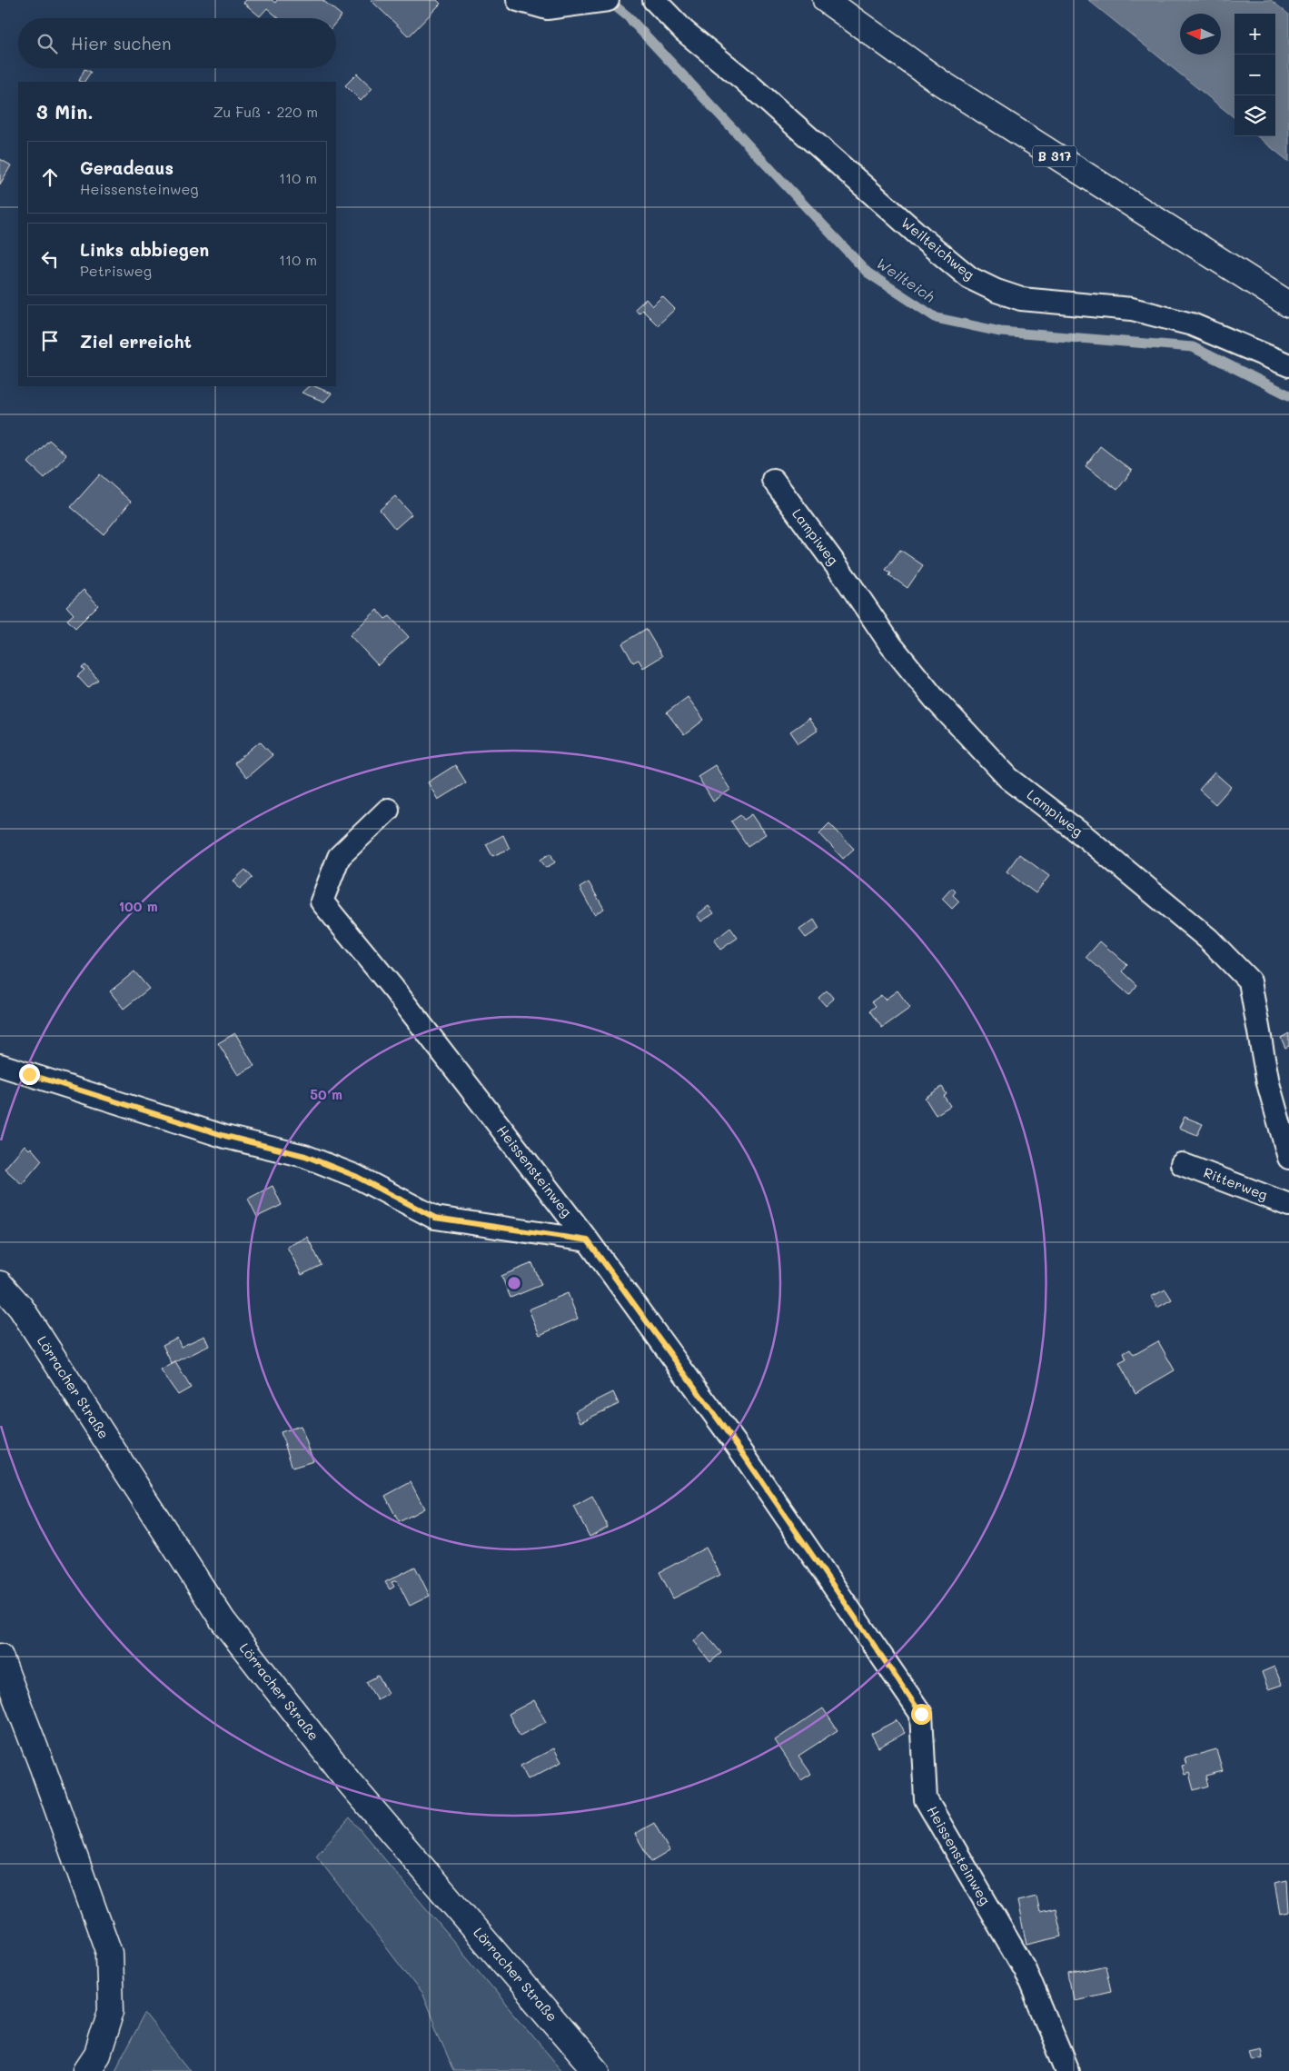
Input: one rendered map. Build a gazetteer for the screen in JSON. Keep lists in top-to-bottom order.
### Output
{
  "streets": {
    "street": ["B 317", "Lörracher Straße"],
    "lane": [
      "Weilteichweg",
      "Lampiweg",
      "Heissensteinweg",
      "Ritterweg"
    ]
  },
  "water": ["Weilteich"],
  "north": "left",
  "page": {
    "map_buttons": ["+", "−"],
    "search": "Hier suchen",
    "heading": ["3 Min.", "Zu Fuß · 220 m"],
    "list": [
      ["Geradeaus", "Heissensteinweg", "110 m"],
      ["Links abbiegen", "Petrisweg", "110 m"],
      "Ziel erreicht"
    ]
  },
  "rings": ["100 m", "50 m"]
}
